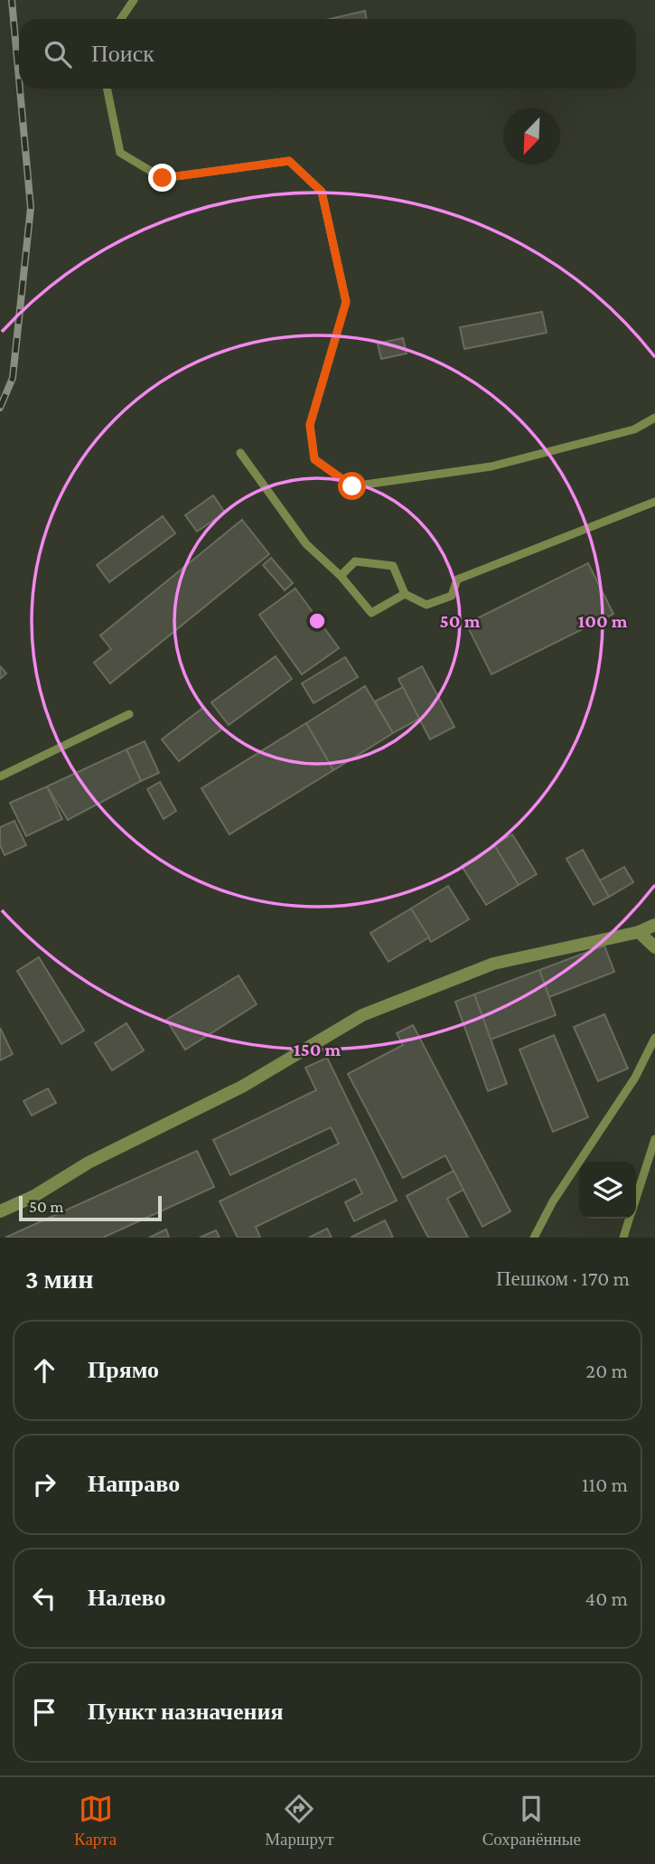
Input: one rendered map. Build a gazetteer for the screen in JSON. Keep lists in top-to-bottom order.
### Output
{
  "scale_bar": "50 m",
  "north": "bottom left",
  "page": {
    "search": "Поиск",
    "scale": "50 m",
    "heading": ["3 мин", "Пешком · 170 m"],
    "list": [
      ["Прямо", "20 m"],
      ["Направо", "110 m"],
      ["Налево", "40 m"],
      "Пункт назначения"
    ],
    "nav": ["Карта", "Маршрут", "Сохранённые"]
  },
  "rings": ["50 m", "100 m", "150 m"]
}
